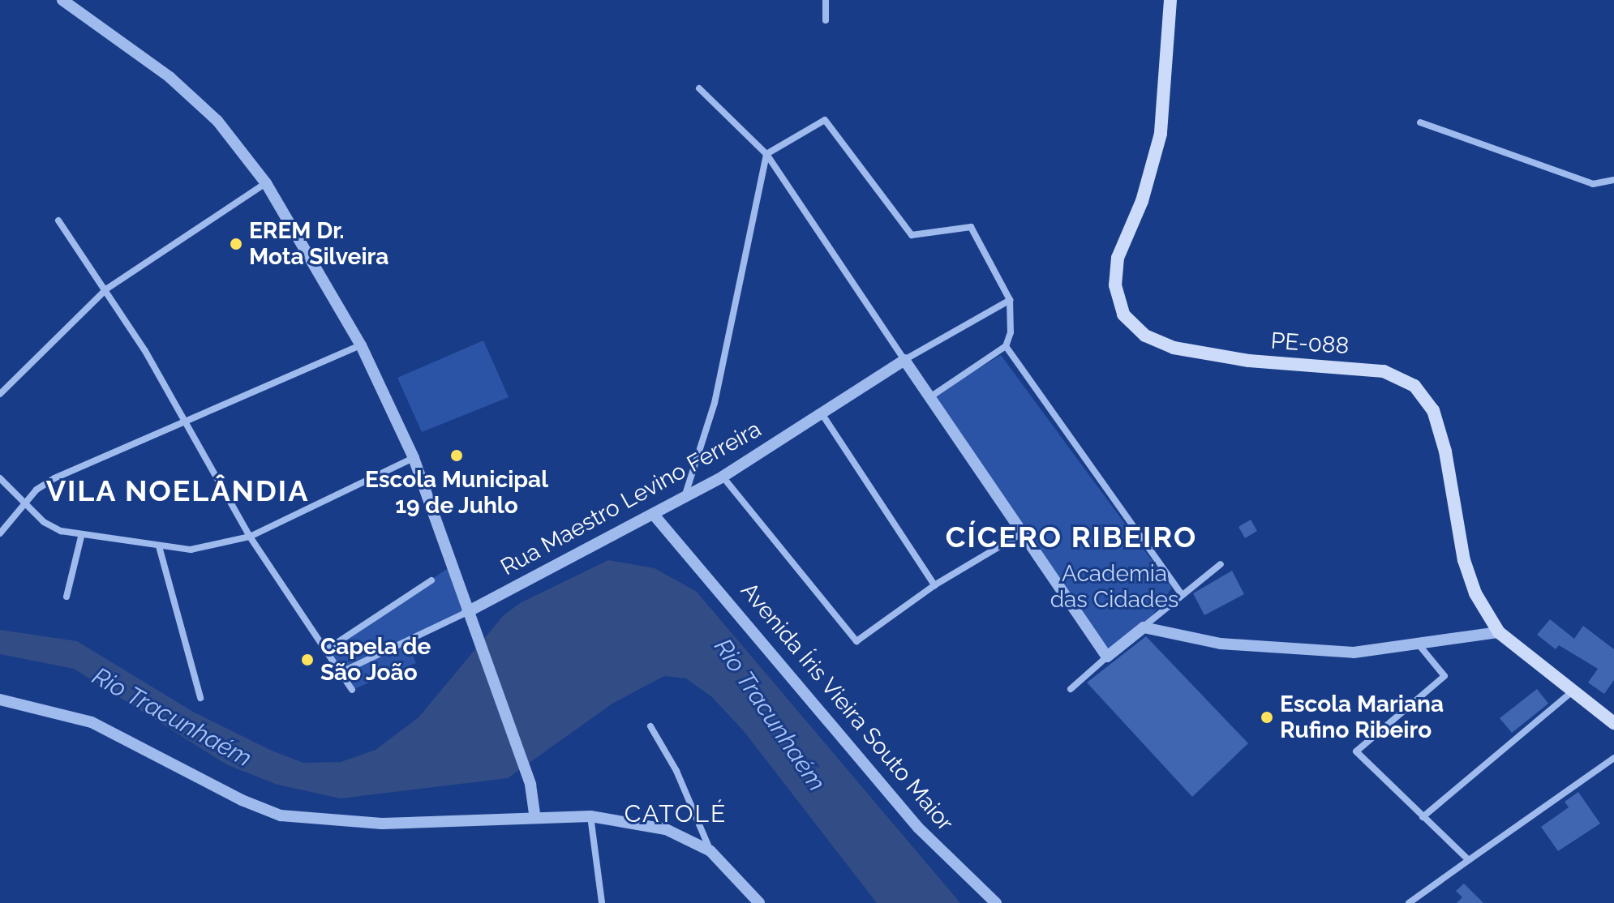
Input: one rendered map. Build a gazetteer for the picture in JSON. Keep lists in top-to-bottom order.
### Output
{
  "streets": {
    "main road": ["PE-088"],
    "street": ["Rua Maestro Levino Ferreira", "Avenida Íris Vieira Souto Maior"]
  },
  "crossings": [
    ["Rua Maestro Levino Ferreira", "Avenida Íris Vieira Souto Maior"]
  ],
  "districts": ["VILA NOELÂNDIA", "CÍCERO RIBEIRO", "CATOLÉ"],
  "water": ["Rio Tracunhaém"],
  "parks": ["Academia das Cidades"],
  "places": [
    "EREM Dr. Mota Silveira",
    "Escola Municipal 19 de Juhlo",
    "Capela de São João",
    "Escola Mariana Rufino Ribeiro"
  ]
}
